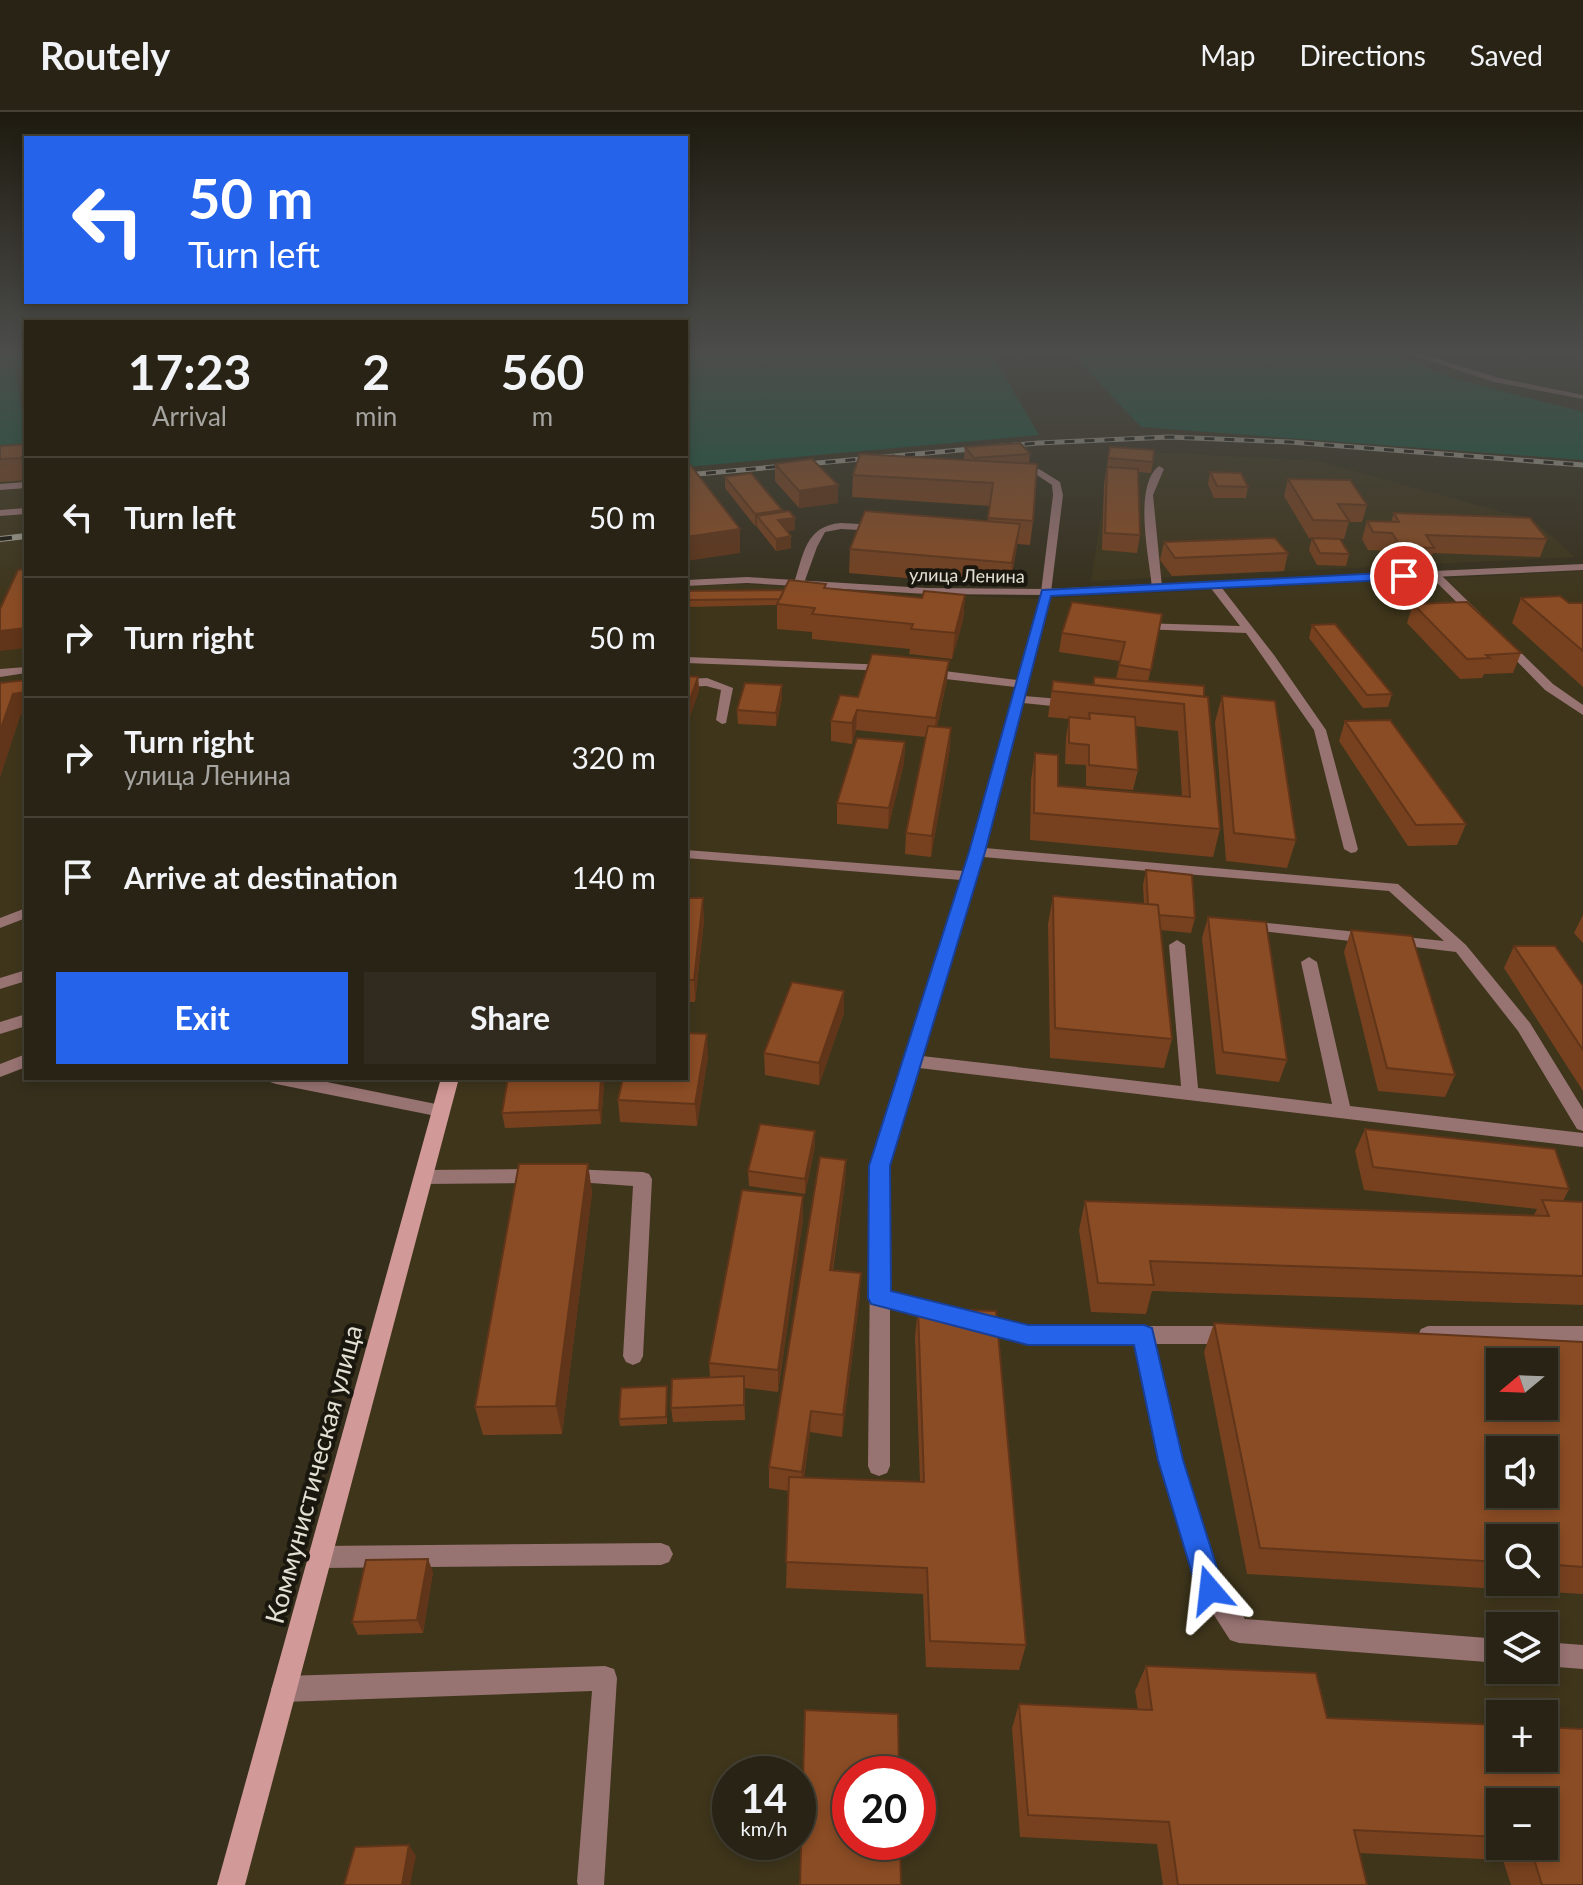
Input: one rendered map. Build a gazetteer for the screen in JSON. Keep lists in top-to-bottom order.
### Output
{
  "streets": {
    "main road": ["Коммунистическая улица"],
    "street": ["улица Ленина"]
  },
  "north": "left",
  "page": {
    "header": "Routely",
    "nav": ["Map", "Directions", "Saved"],
    "turn": ["50 m", "Turn left"],
    "eta": [
      "17:23",
      "Arrival",
      "2",
      "min",
      "560",
      "m"
    ],
    "list": [
      {
        "name": "Turn left",
        "value": "50 m"
      },
      {
        "name": "Turn right",
        "value": "50 m"
      },
      {
        "name": "Turn right",
        "note": "улица Ленина",
        "value": "320 m"
      },
      {
        "name": "Arrive at destination",
        "value": "140 m"
      }
    ],
    "buttons": ["Exit", "Share"],
    "map_buttons": ["+", "−"],
    "speed": "14 km/h",
    "limit": "20"
  }
}
